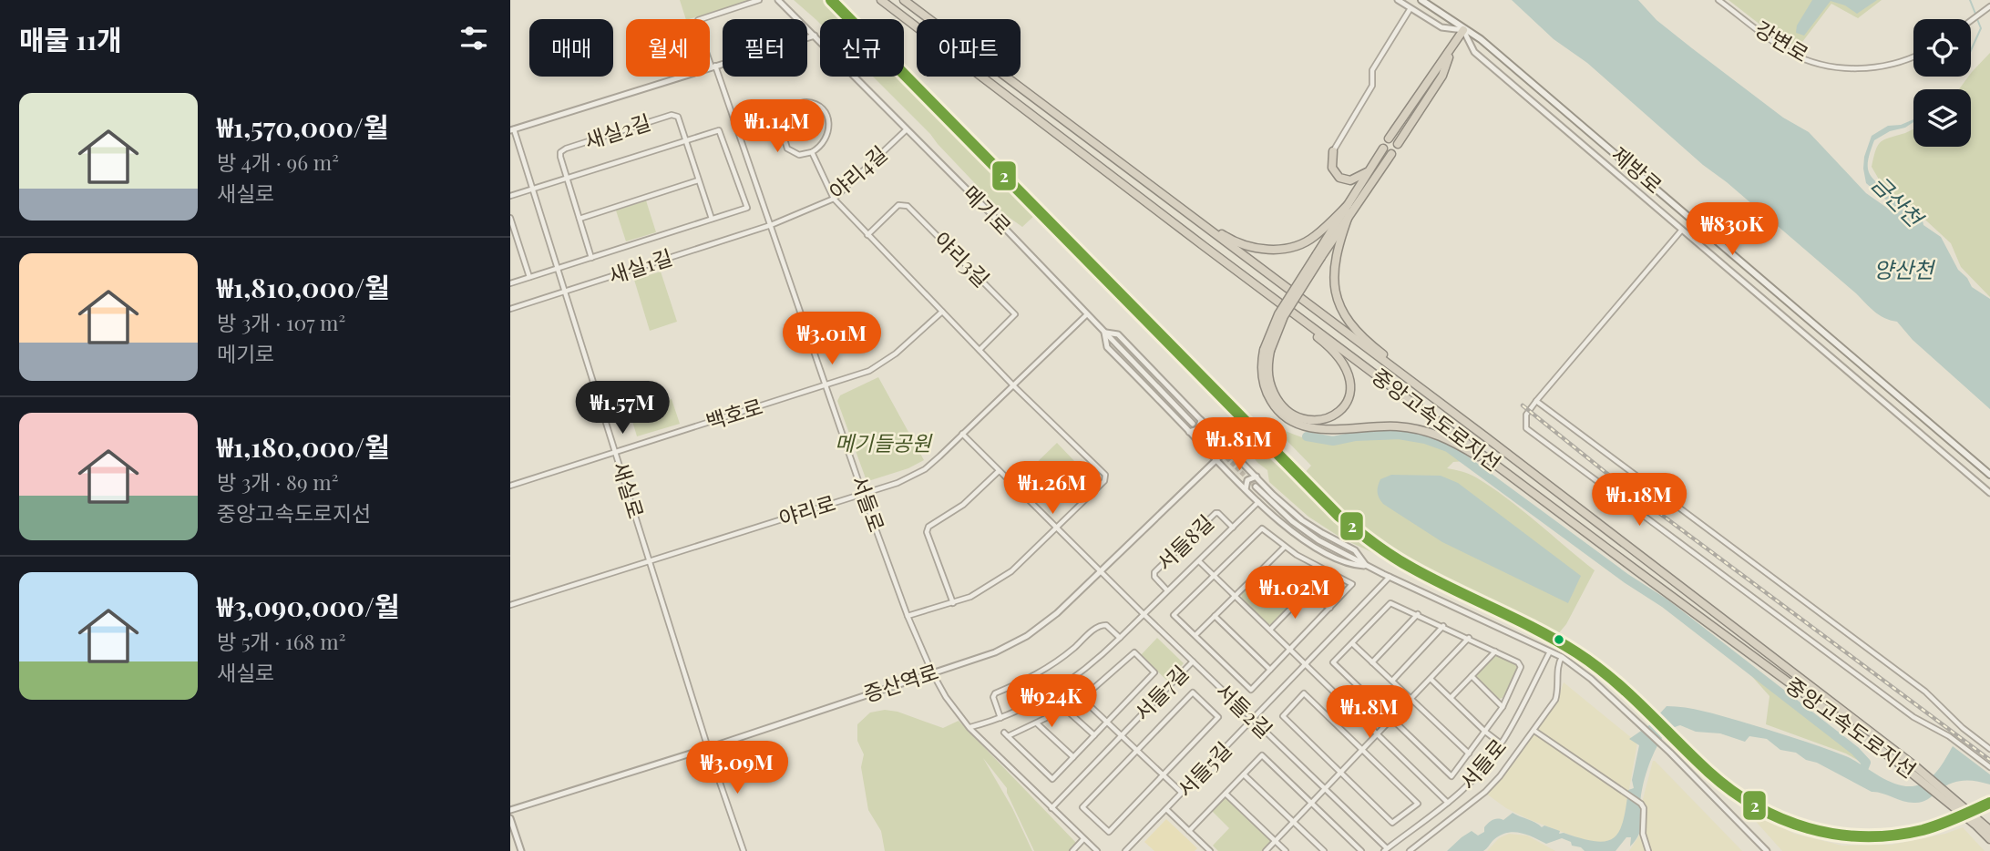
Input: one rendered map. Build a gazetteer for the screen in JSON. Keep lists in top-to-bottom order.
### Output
{
  "streets": {
    "highway": ["중앙고속도로지선"],
    "main road": ["제방로"],
    "street": [
      "강변로",
      "새실2길",
      "야리4길",
      "메기로",
      "야리3길",
      "새실1길",
      "백호로",
      "새실로",
      "서들로",
      "야리로",
      "서들8길",
      "증산역로",
      "서들7길",
      "서들2길",
      "서들5길"
    ]
  },
  "crossings": [
    ["새실2길", "새실로"],
    ["야리4길", "메기로"],
    ["야리4길", "새실1길"],
    ["야리4길", "서들로"],
    ["메기로", "야리로"],
    ["새실1길", "새실로"],
    ["새실1길", "서들로"],
    ["백호로", "새실로"],
    ["백호로", "서들로"],
    ["새실로", "야리로"],
    ["새실로", "증산역로"],
    ["서들로", "야리로"],
    ["서들로", "서들8길"],
    ["서들로", "증산역로"],
    ["서들로", "서들7길"],
    ["서들로", "서들2길"],
    ["야리로", "서들2길"],
    ["서들8길", "서들2길"],
    ["증산역로", "서들2길"],
    ["서들7길", "서들2길"],
    ["서들2길", "서들5길"]
  ],
  "water": ["금산천", "양산천"],
  "parks": ["메기들공원"],
  "lines": ["transit line 2"],
  "page": {
    "heading": "매물 11개",
    "chip": [
      "매매",
      "월세",
      "필터",
      "신규",
      "아파트"
    ],
    "list": [
      {
        "name": "₩1,570,000/월",
        "note": "방 4개 · 96 m² · 새실로"
      },
      {
        "name": "₩1,810,000/월",
        "note": "방 3개 · 107 m² · 메기로"
      },
      {
        "name": "₩1,180,000/월",
        "note": "방 3개 · 89 m² · 중앙고속도로지선"
      },
      {
        "name": "₩3,090,000/월",
        "note": "방 5개 · 168 m² · 새실로"
      }
    ],
    "price": [
      "₩1.14M",
      "₩830K",
      "₩3.01M",
      "₩1.57M",
      "₩1.81M",
      "₩1.26M",
      "₩1.18M",
      "₩1.02M",
      "₩924K",
      "₩1.8M",
      "₩3.09M"
    ]
  }
}
